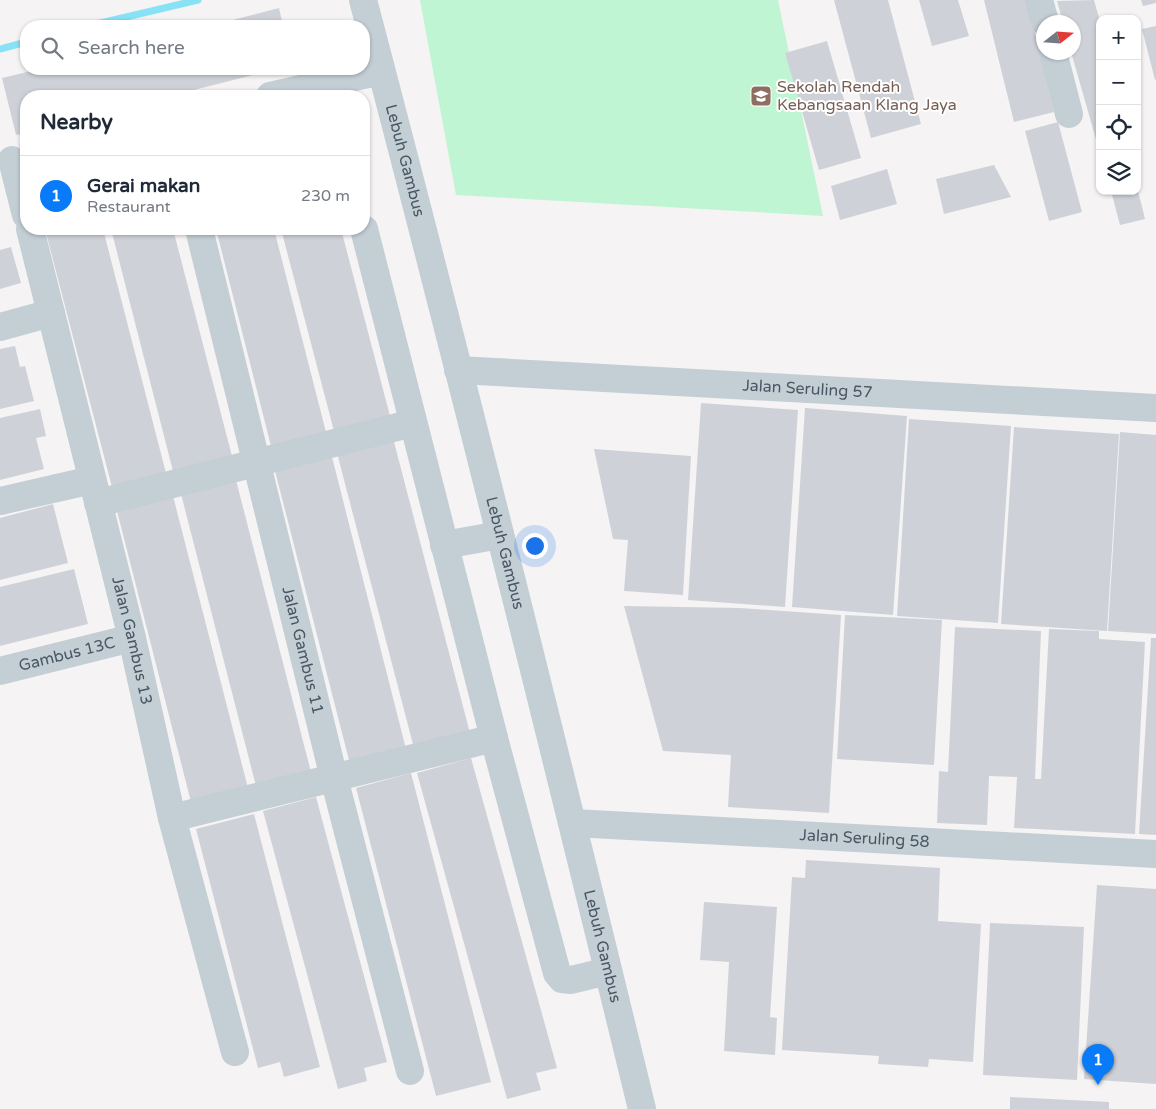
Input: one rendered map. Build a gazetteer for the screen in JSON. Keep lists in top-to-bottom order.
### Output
{
  "streets": {
    "street": [
      "Lebuh Gambus",
      "Jalan Seruling 57",
      "Jalan Gambus 13",
      "Jalan Gambus 11",
      "Gambus 13C",
      "Jalan Seruling 58"
    ]
  },
  "crossings": [
    ["Lebuh Gambus", "Jalan Seruling 57"],
    ["Lebuh Gambus", "Jalan Seruling 58"],
    ["Jalan Gambus 13", "Gambus 13C"]
  ],
  "places": {
    "school or university": ["Sekolah Rendah Kebangsaan Klang Jaya"]
  },
  "north": "right",
  "page": {
    "map_buttons": ["+", "−"],
    "search": "Search here",
    "heading": "Nearby",
    "list": [
      {
        "mark": "1",
        "name": "Gerai makan",
        "note": "Restaurant",
        "value": "230 m"
      }
    ],
    "pins": "1"
  }
}
